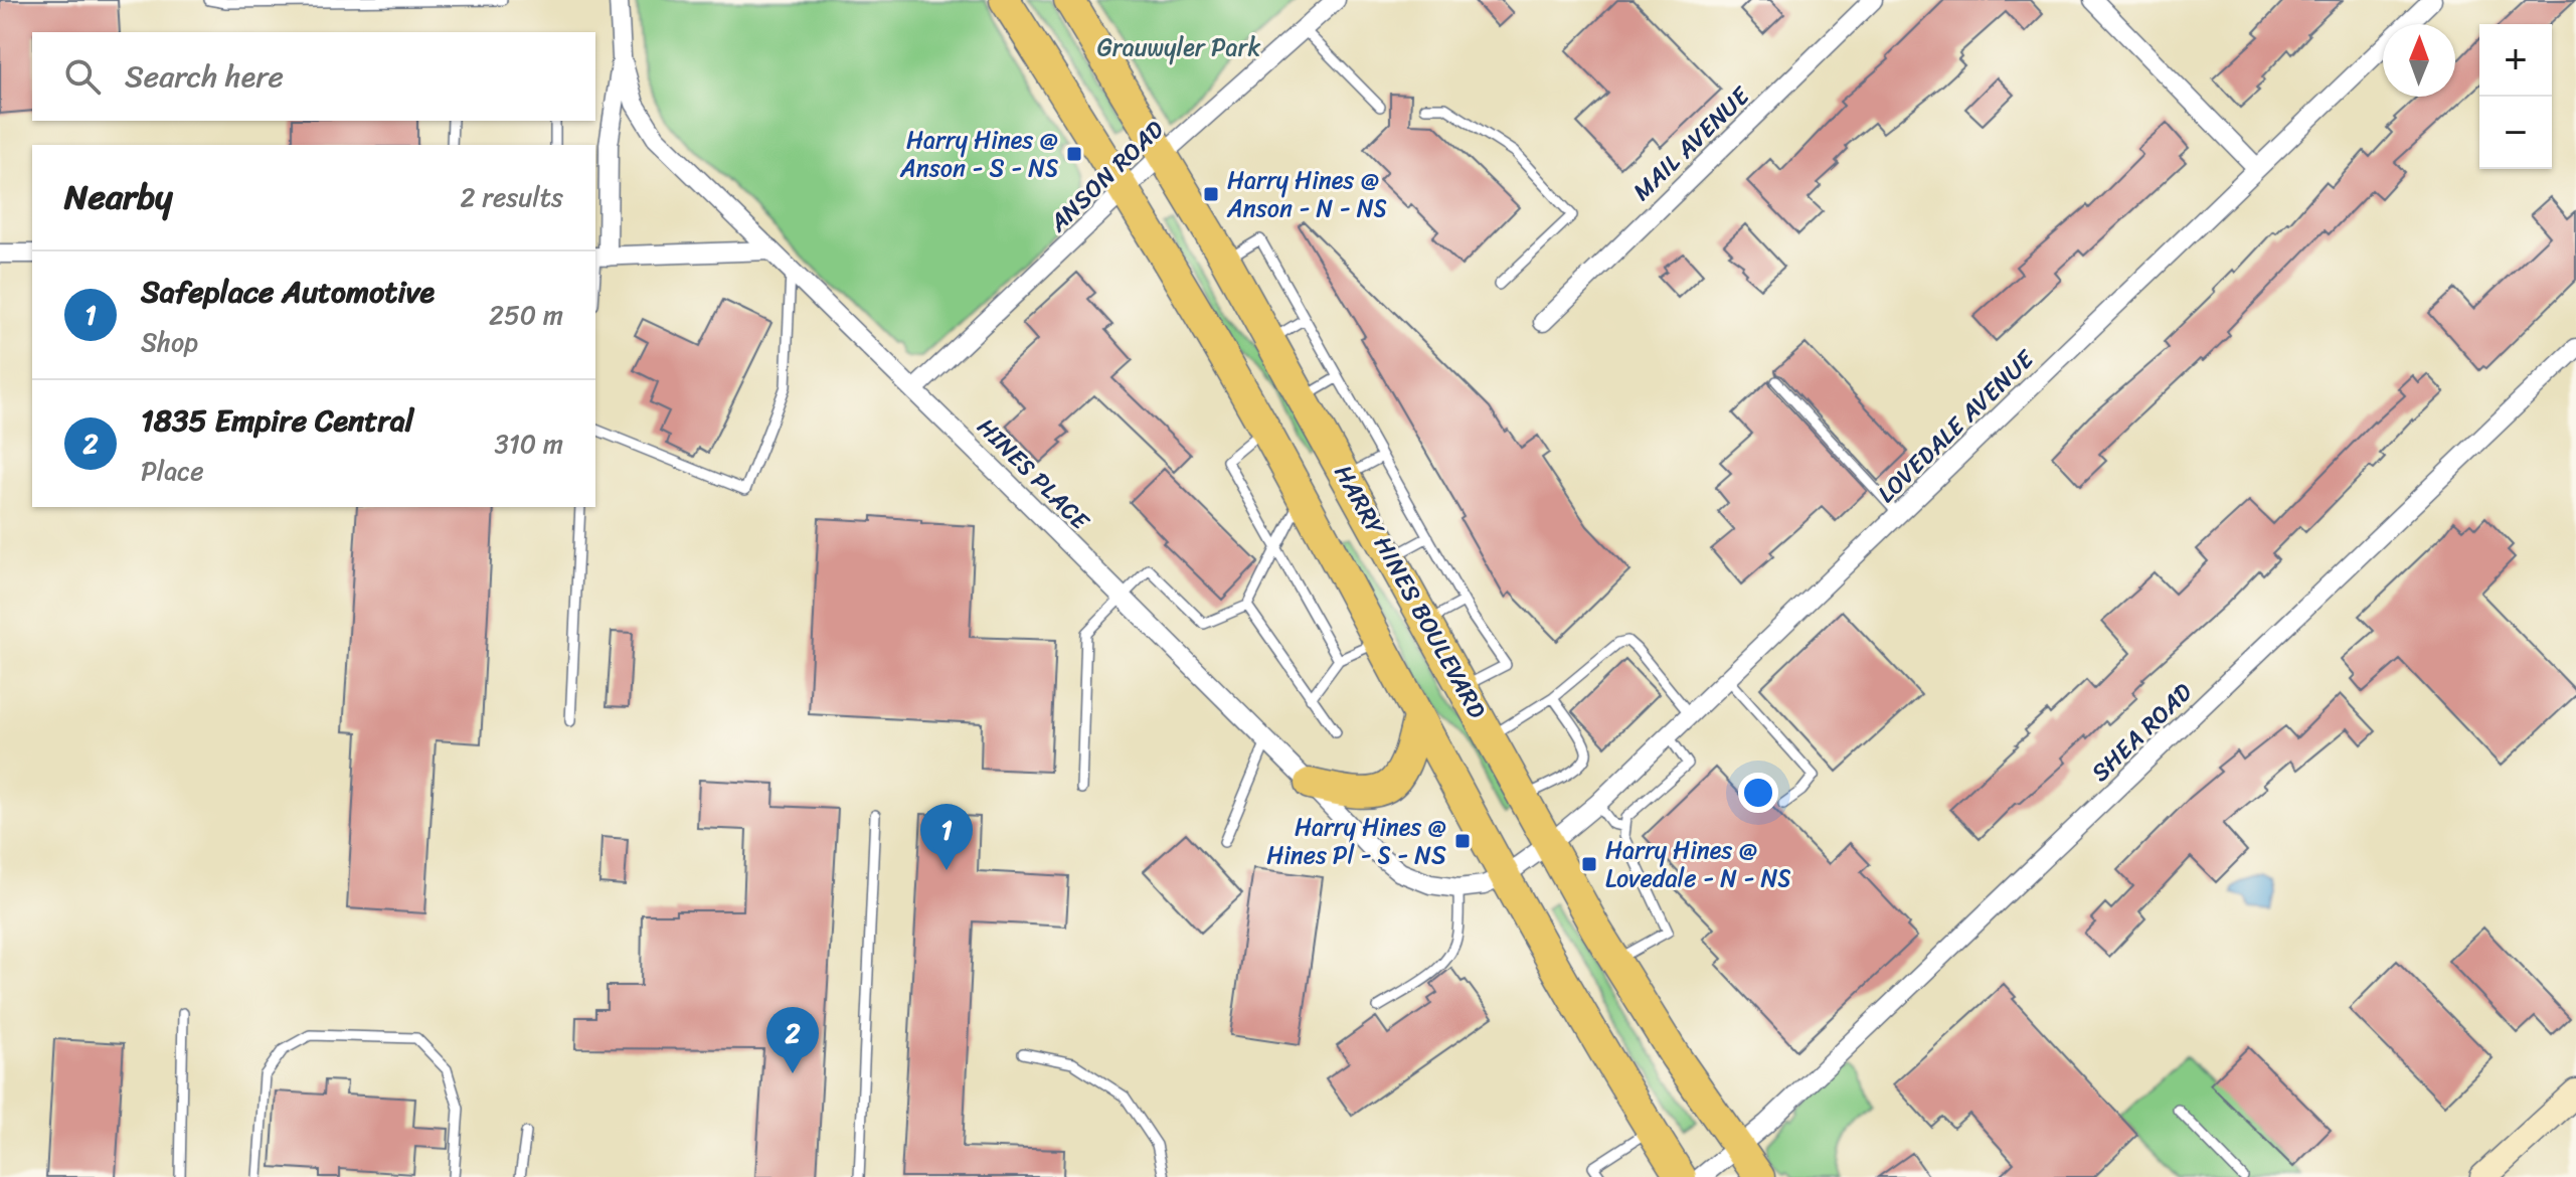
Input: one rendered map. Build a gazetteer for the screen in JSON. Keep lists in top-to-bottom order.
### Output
{
  "streets": {
    "main road": ["HARRY HINES BOULEVARD"],
    "street": [
      "MAIL AVENUE",
      "ANSON ROAD",
      "LOVEDALE AVENUE",
      "HINES PLACE",
      "SHEA ROAD"
    ]
  },
  "crossings": [
    ["ANSON ROAD", "HINES PLACE"],
    ["ANSON ROAD", "HARRY HINES BOULEVARD"],
    ["LOVEDALE AVENUE", "HINES PLACE"],
    ["LOVEDALE AVENUE", "HARRY HINES BOULEVARD"],
    ["HINES PLACE", "HARRY HINES BOULEVARD"],
    ["HARRY HINES BOULEVARD", "SHEA ROAD"]
  ],
  "parks": ["Grauwyler Park"],
  "places": {
    "transit": [
      "Harry Hines @ Anson - S - NS",
      "Harry Hines @ Anson - N - NS",
      "Harry Hines @ Hines Pl - S - NS",
      "Harry Hines @ Lovedale - N - NS"
    ]
  },
  "north": "top",
  "page": {
    "map_buttons": ["+", "−"],
    "search": "Search here",
    "heading": ["Nearby", "2 results"],
    "list": [
      {
        "mark": "1",
        "name": "Safeplace Automotive",
        "note": "Shop",
        "value": "250 m"
      },
      {
        "mark": "2",
        "name": "1835 Empire Central",
        "note": "Place",
        "value": "310 m"
      }
    ],
    "pins": ["1", "2"]
  }
}
